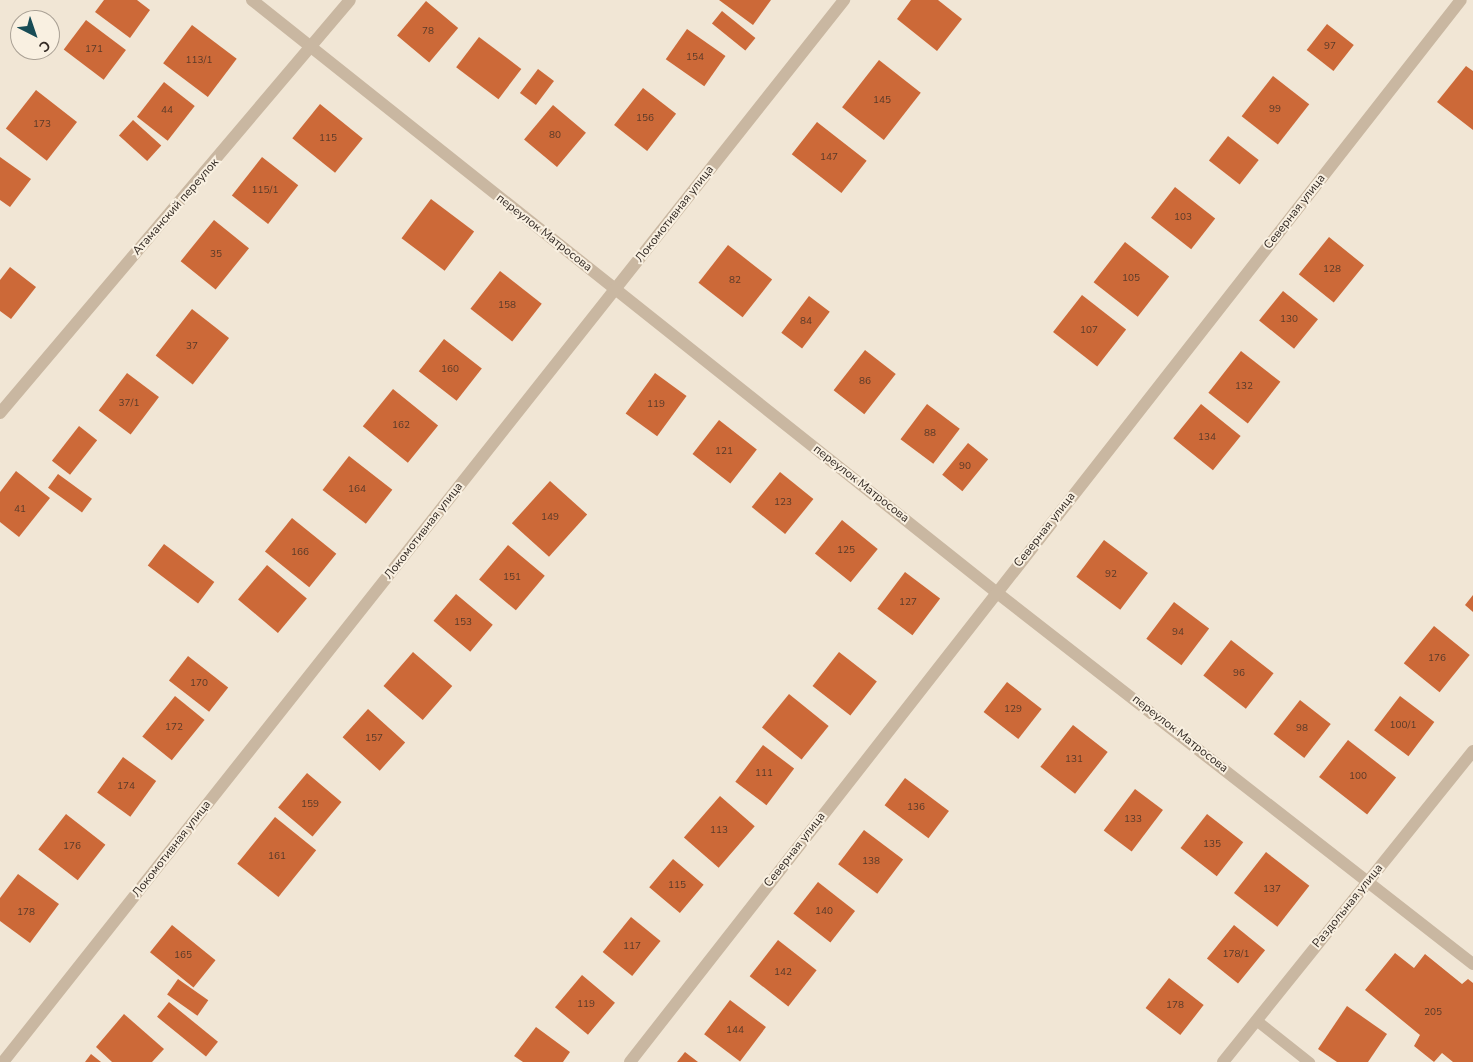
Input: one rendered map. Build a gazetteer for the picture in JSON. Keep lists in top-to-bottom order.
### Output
{
  "streets": {
    "street": [
      "Атаманский переулок",
      "Северная улица",
      "Локомотивная улица",
      "переулок Матросова",
      "Раздольная улица"
    ]
  },
  "crossings": [
    ["Атаманский переулок", "переулок Матросова"],
    ["Северная улица", "переулок Матросова"],
    ["Локомотивная улица", "переулок Матросова"],
    ["переулок Матросова", "Раздольная улица"]
  ],
  "house_numbers": [
    "78",
    "97",
    "171",
    "154",
    "113/1",
    "145",
    "99",
    "44",
    "156",
    "173",
    "80",
    "115",
    "147",
    "115/1",
    "103",
    "35",
    "128",
    "105",
    "82",
    "158",
    "130",
    "84",
    "107",
    "37",
    "160",
    "86",
    "132",
    "37/1",
    "119",
    "162",
    "88",
    "134",
    "121",
    "90",
    "164",
    "123",
    "41",
    "149",
    "125",
    "166",
    "92",
    "151",
    "127",
    "153",
    "94",
    "176",
    "96",
    "170",
    "129",
    "100/1",
    "172",
    "98",
    "157",
    "131",
    "111",
    "100",
    "174",
    "159",
    "136",
    "133",
    "113",
    "135",
    "176",
    "161",
    "138",
    "115",
    "137",
    "140",
    "178",
    "117",
    "178/1",
    "165",
    "142",
    "119",
    "178",
    "205",
    "144"
  ],
  "north": "bottom right"
}
